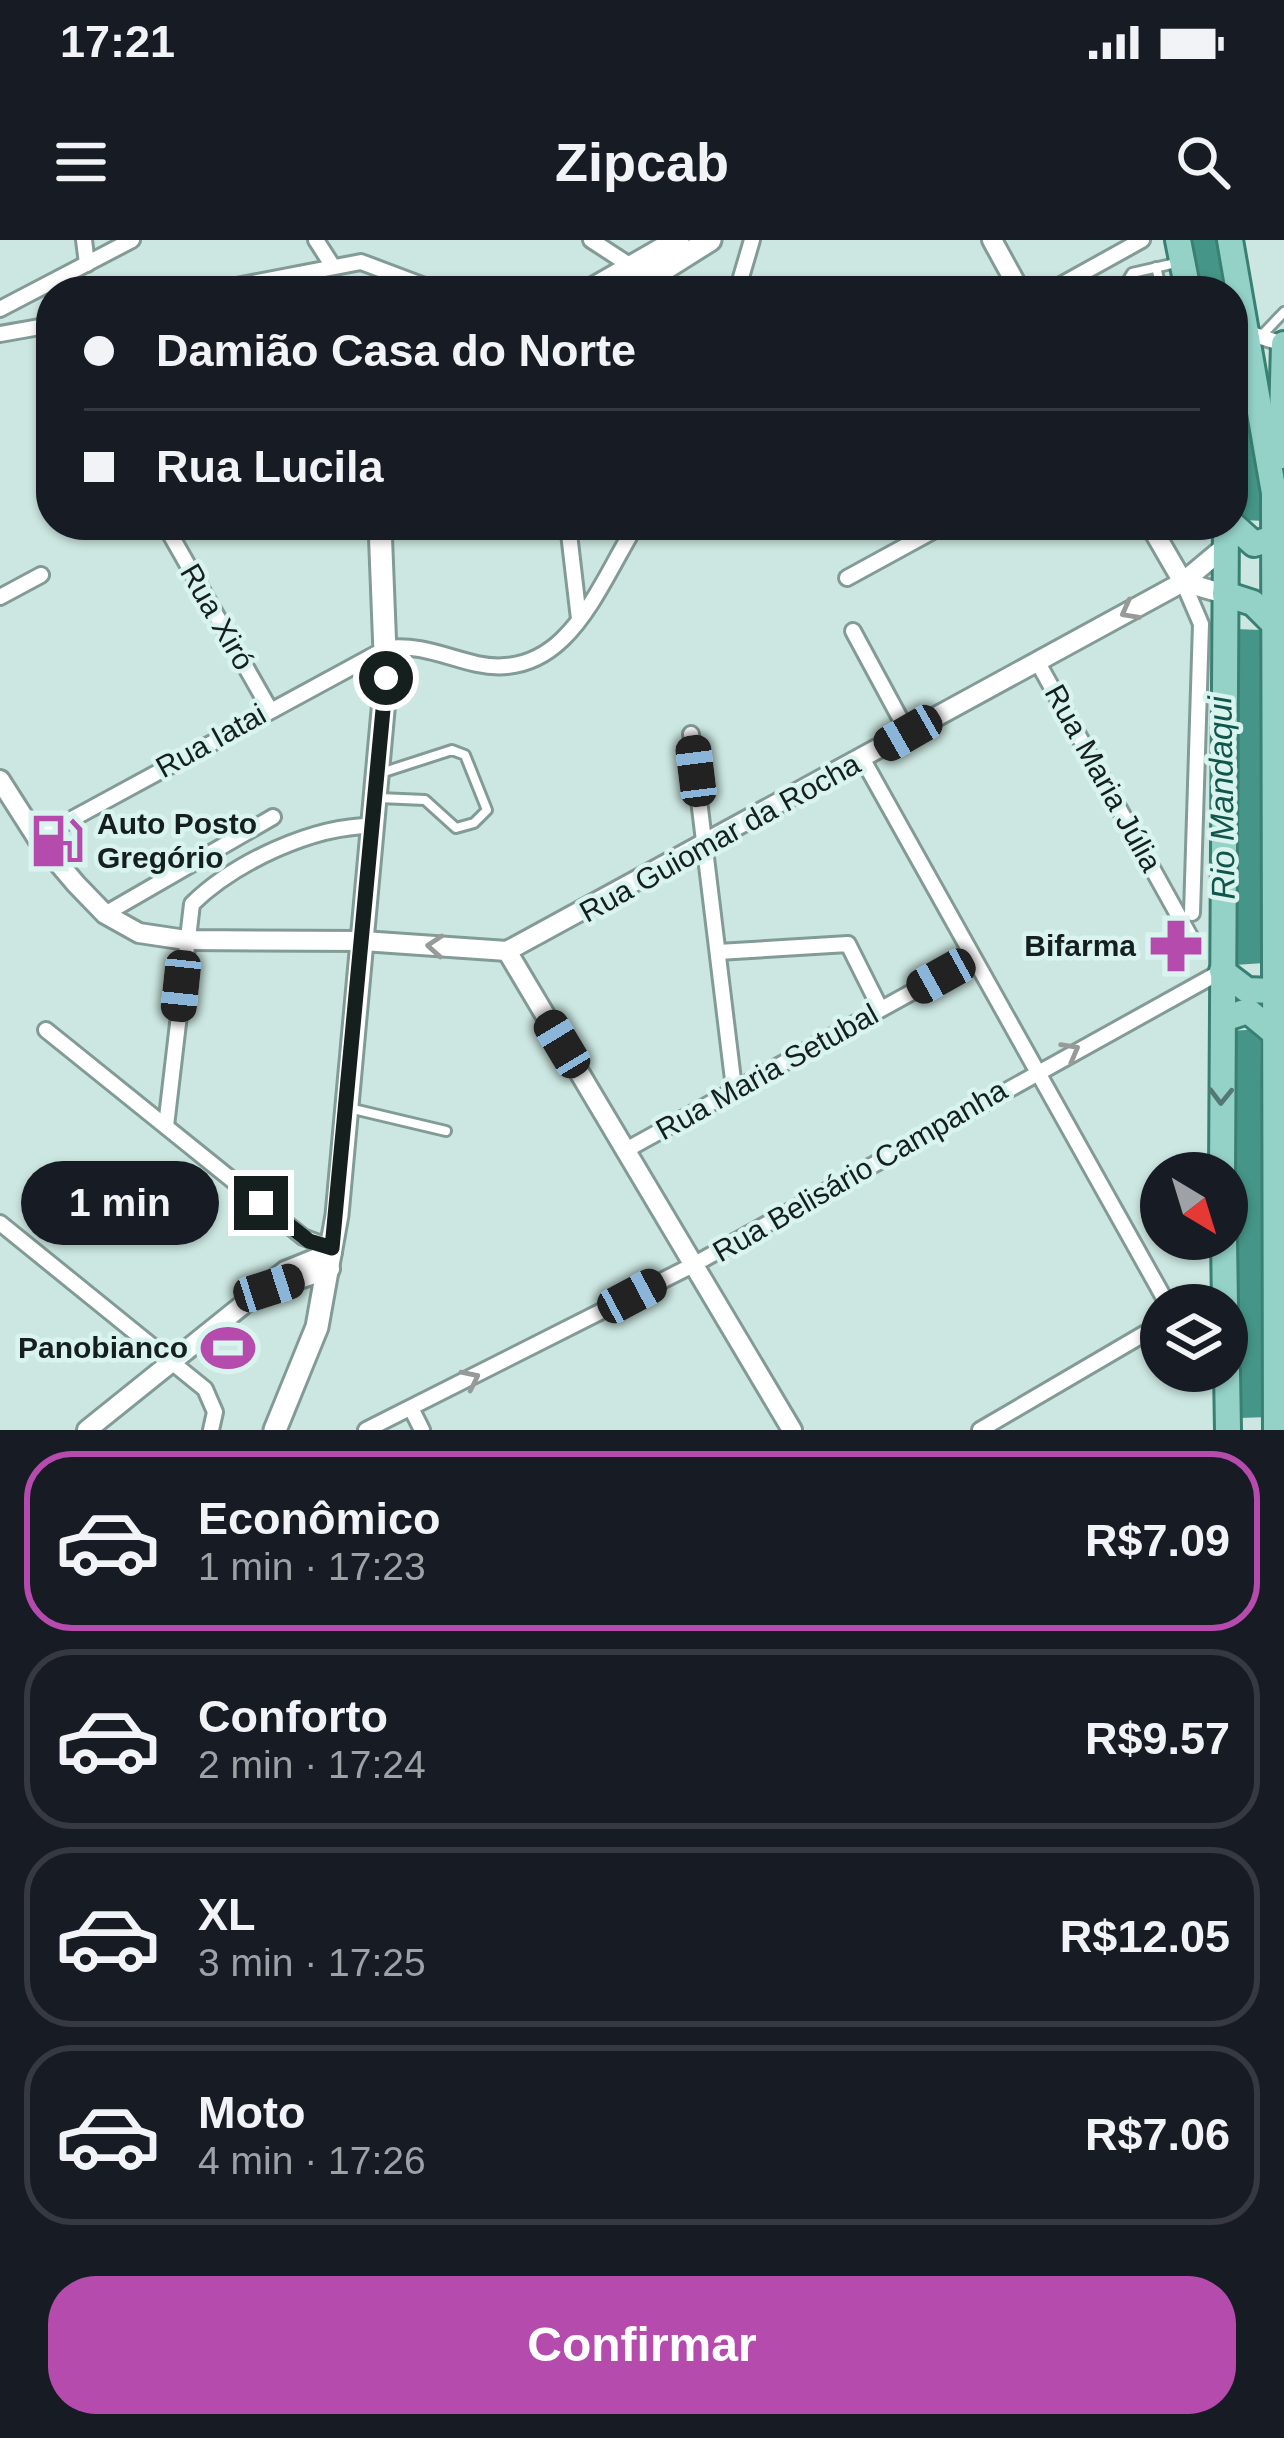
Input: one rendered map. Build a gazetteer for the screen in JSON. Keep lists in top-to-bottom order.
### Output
{
  "streets": {
    "street": [
      "Rua Xiró",
      "Rua Iatai",
      "Rua Maria Júlia",
      "Rua Guiomar da Rocha",
      "Rua Maria Setubal",
      "Rua Belisário Campanha"
    ]
  },
  "crossings": [
    ["Rua Xiró", "Rua Iatai"],
    ["Rua Maria Júlia", "Rua Guiomar da Rocha"]
  ],
  "one_way": ["Rua Belisário Campanha"],
  "water": ["Rio Mandaqui"],
  "places": {
    "fuel station": ["Auto Posto Gregório"],
    "pharmacy": ["Bifarma"],
    "sports": ["Panobianco"]
  },
  "north": "bottom right",
  "page": {
    "status": "17:21",
    "header": "Zipcab",
    "banner": ["Damião Casa do Norte", "Rua Lucila"],
    "bubble": "1 min",
    "list": [
      {
        "name": "Econômico",
        "note": "1 min · 17:23",
        "value": "R$7.09"
      },
      {
        "name": "Conforto",
        "note": "2 min · 17:24",
        "value": "R$9.57"
      },
      {
        "name": "XL",
        "note": "3 min · 17:25",
        "value": "R$12.05"
      },
      {
        "name": "Moto",
        "note": "4 min · 17:26",
        "value": "R$7.06"
      }
    ],
    "buttons": "Confirmar"
  }
}
